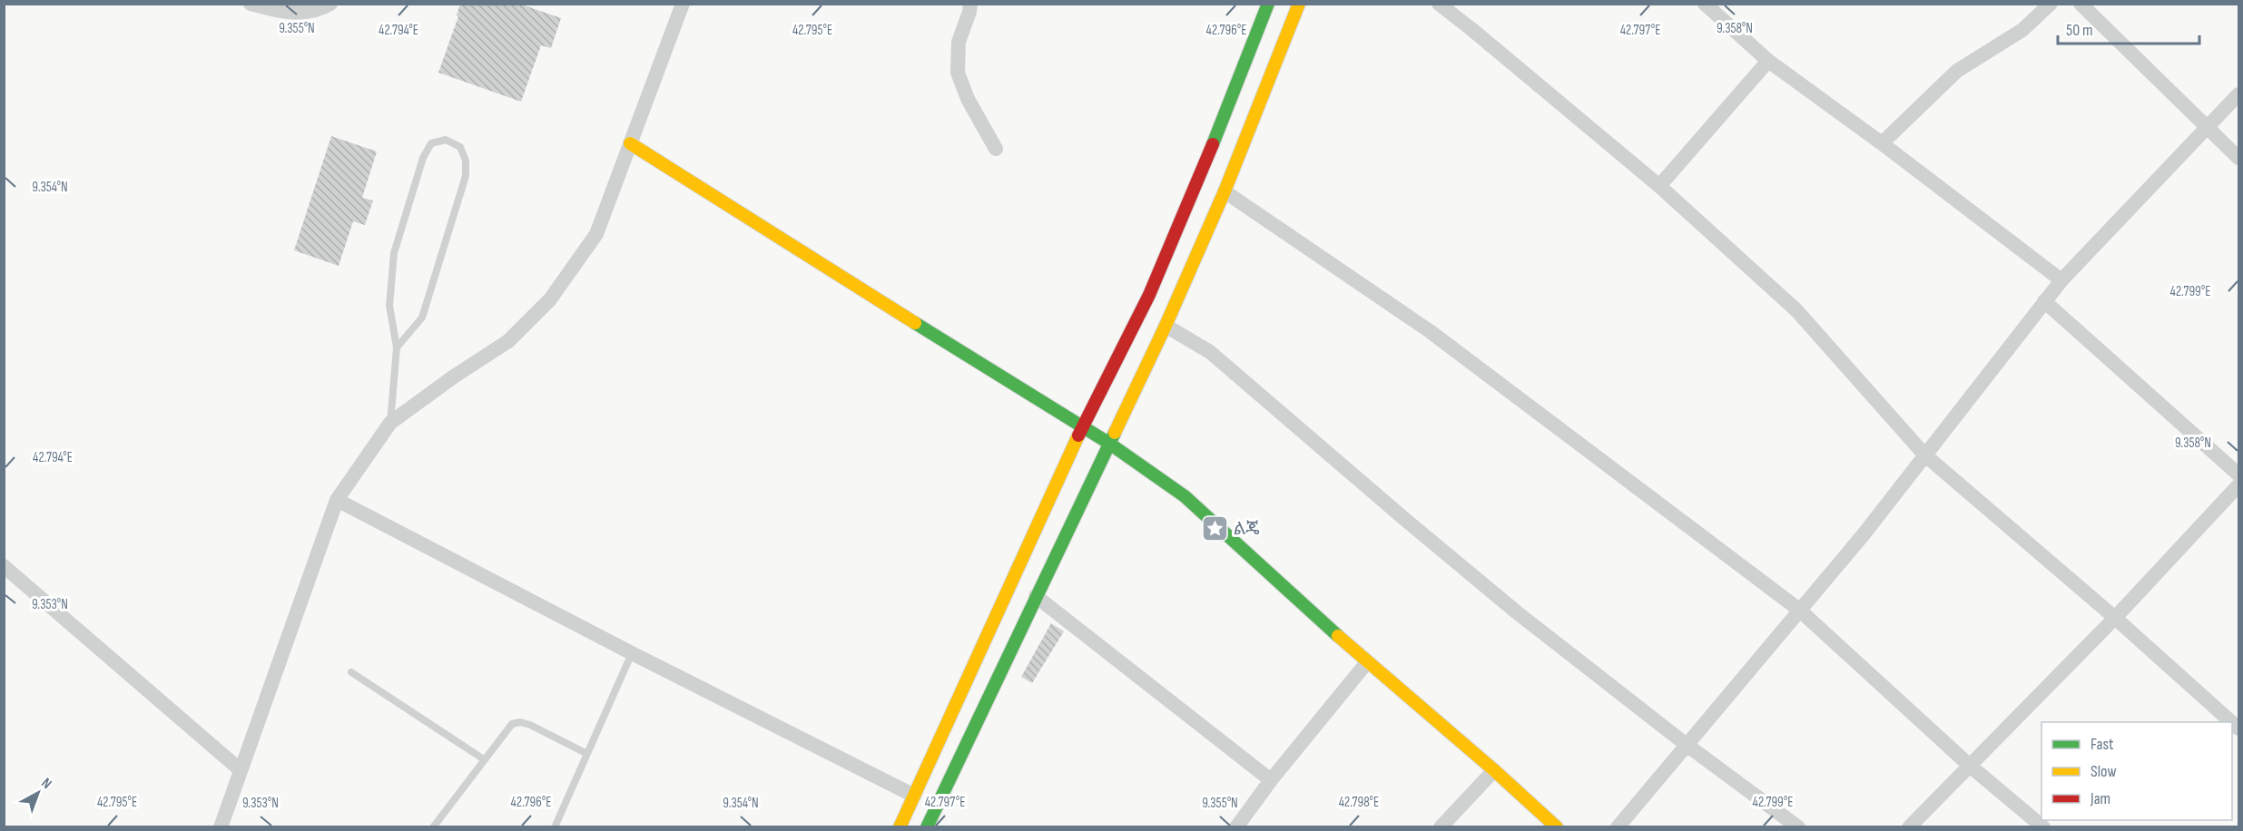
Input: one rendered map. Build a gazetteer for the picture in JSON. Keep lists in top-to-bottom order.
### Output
{
  "places": {
    "place": ["ልጄ"]
  },
  "legend": ["Fast", "Slow", "Jam"],
  "scale_bar": "50 m",
  "north": "top right",
  "coordinates": [
    "9.355°N",
    "9.358°N",
    "42.794°E",
    "42.795°E",
    "42.796°E",
    "42.797°E",
    "9.354°N",
    "42.799°E",
    "9.353°N",
    "42.798°E"
  ]
}
